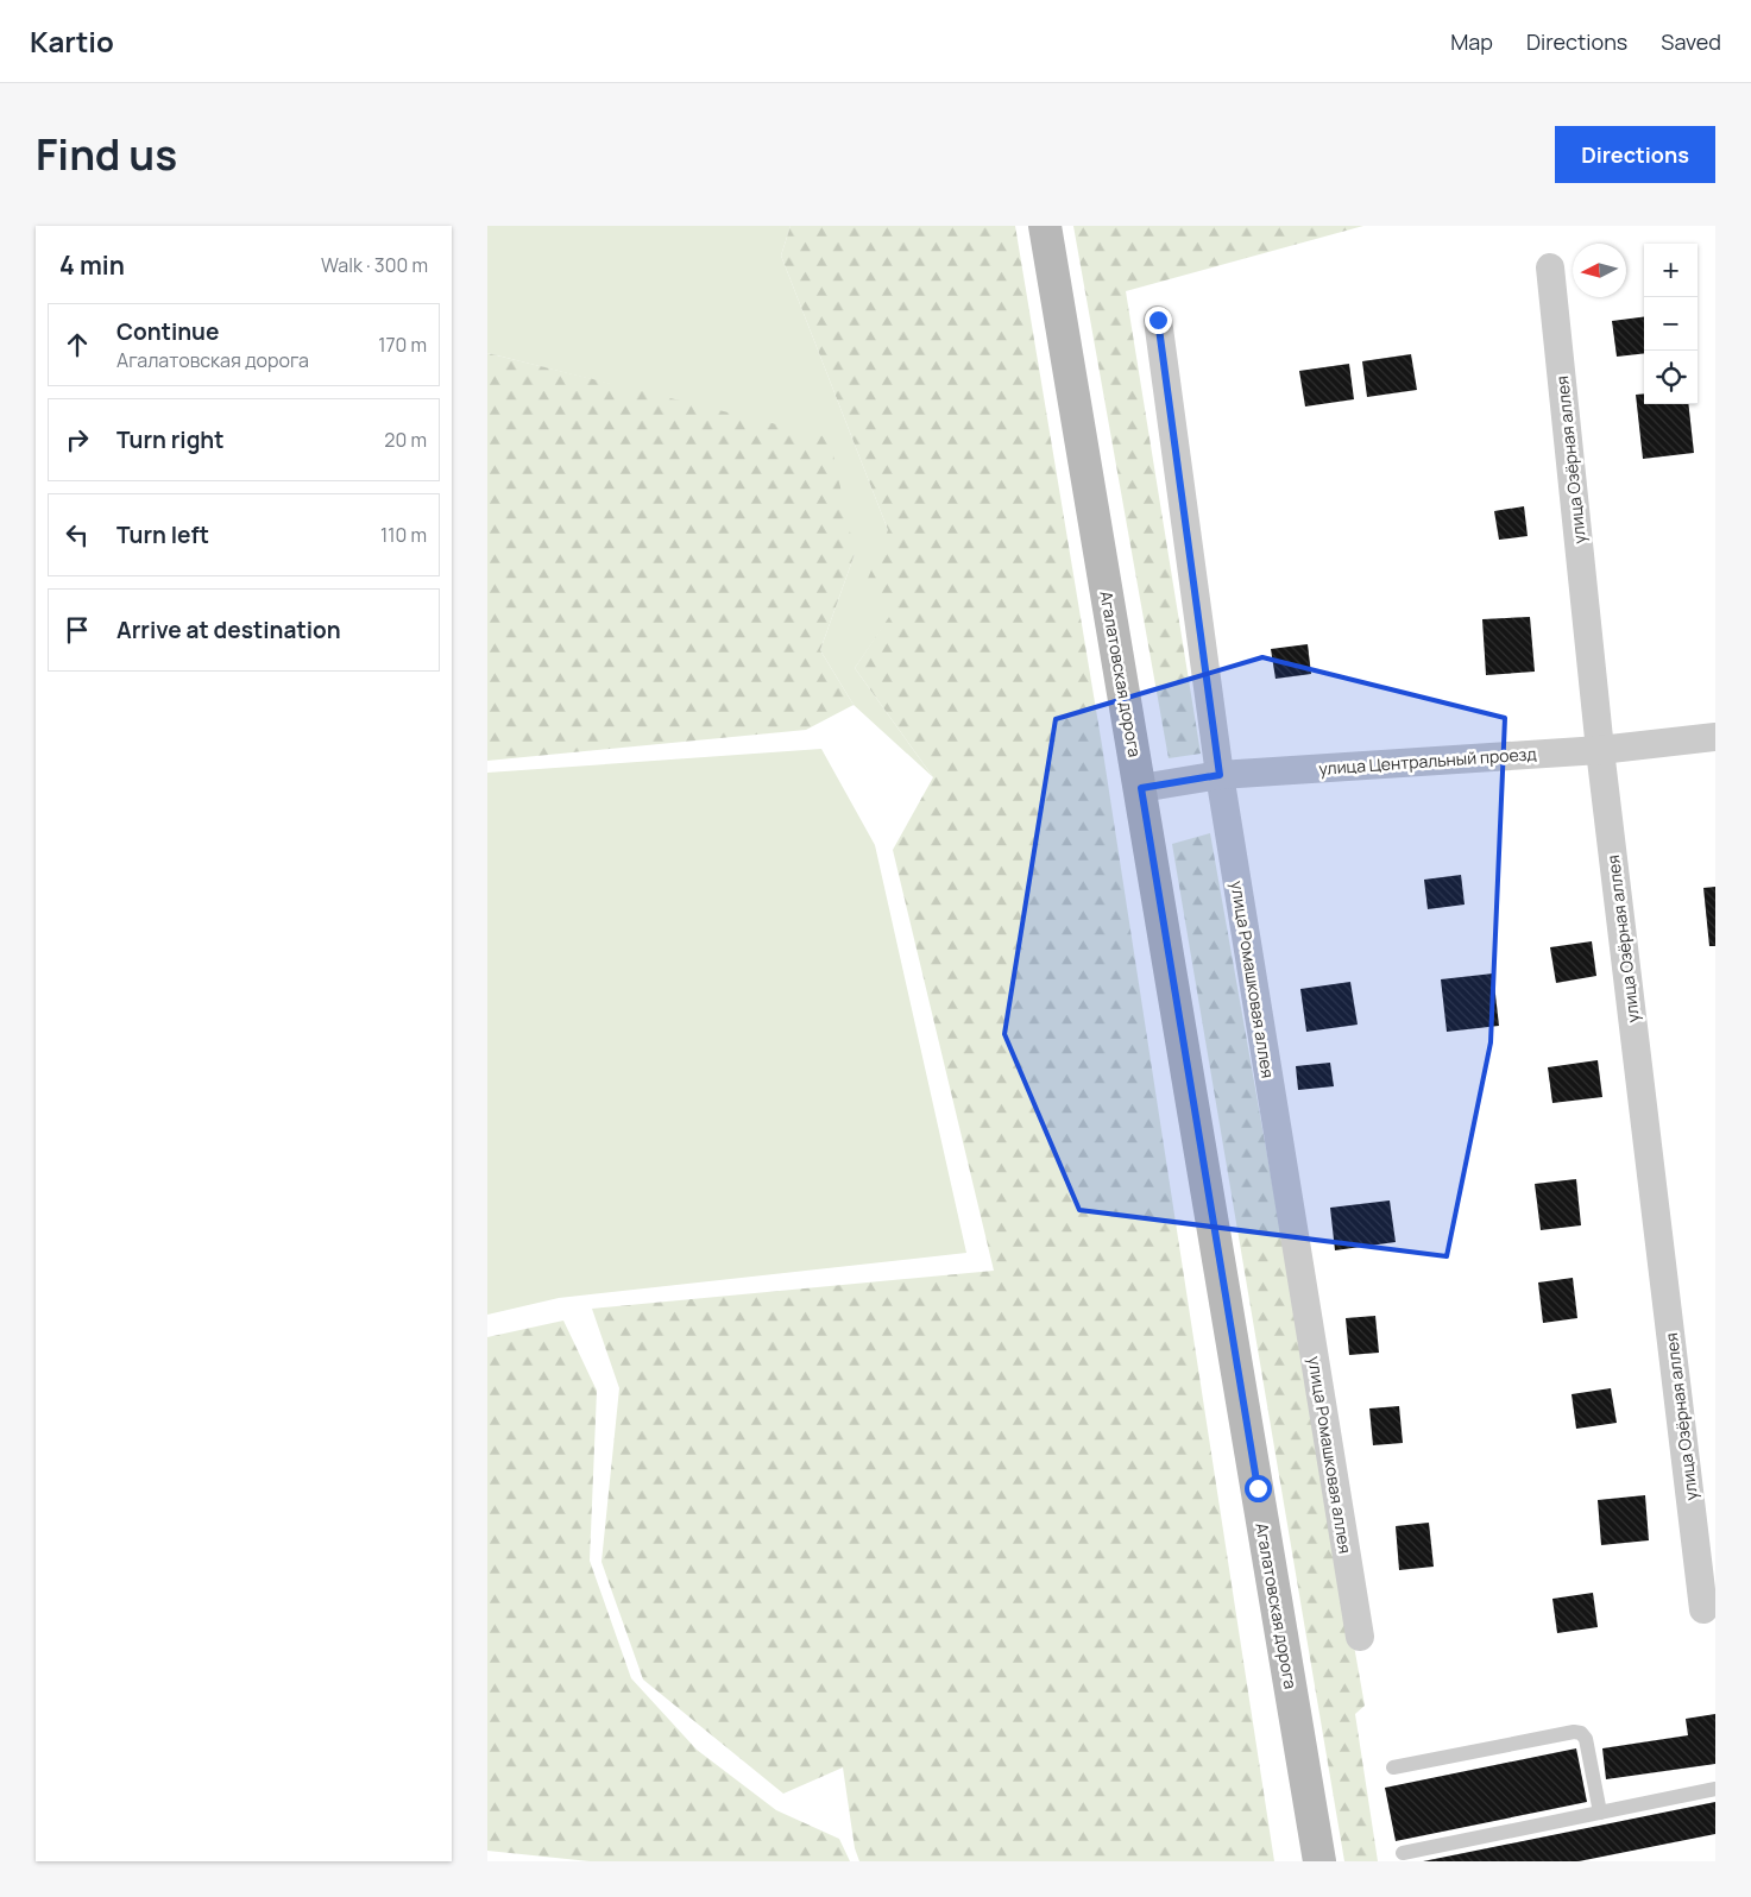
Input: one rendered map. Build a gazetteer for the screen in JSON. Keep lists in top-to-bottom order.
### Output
{
  "streets": {
    "main road": ["Агалатовская дорога"],
    "street": ["улица Озёрная аллея", "улица Центральный проезд", "улица Ромашковая аллея"]
  },
  "crossings": [
    ["улица Озёрная аллея", "улица Центральный проезд"],
    ["Агалатовская дорога", "улица Центральный проезд"],
    ["улица Центральный проезд", "улица Ромашковая аллея"]
  ],
  "north": "left",
  "page": {
    "header": "Kartio",
    "nav": ["Map", "Directions", "Saved"],
    "title": "Find us",
    "buttons": "Directions",
    "heading": ["4 min", "Walk · 300 m"],
    "map_buttons": ["+", "−"],
    "list": [
      ["Continue", "Агалатовская дорога", "170 m"],
      ["Turn right", "20 m"],
      ["Turn left", "110 m"],
      "Arrive at destination"
    ]
  }
}
